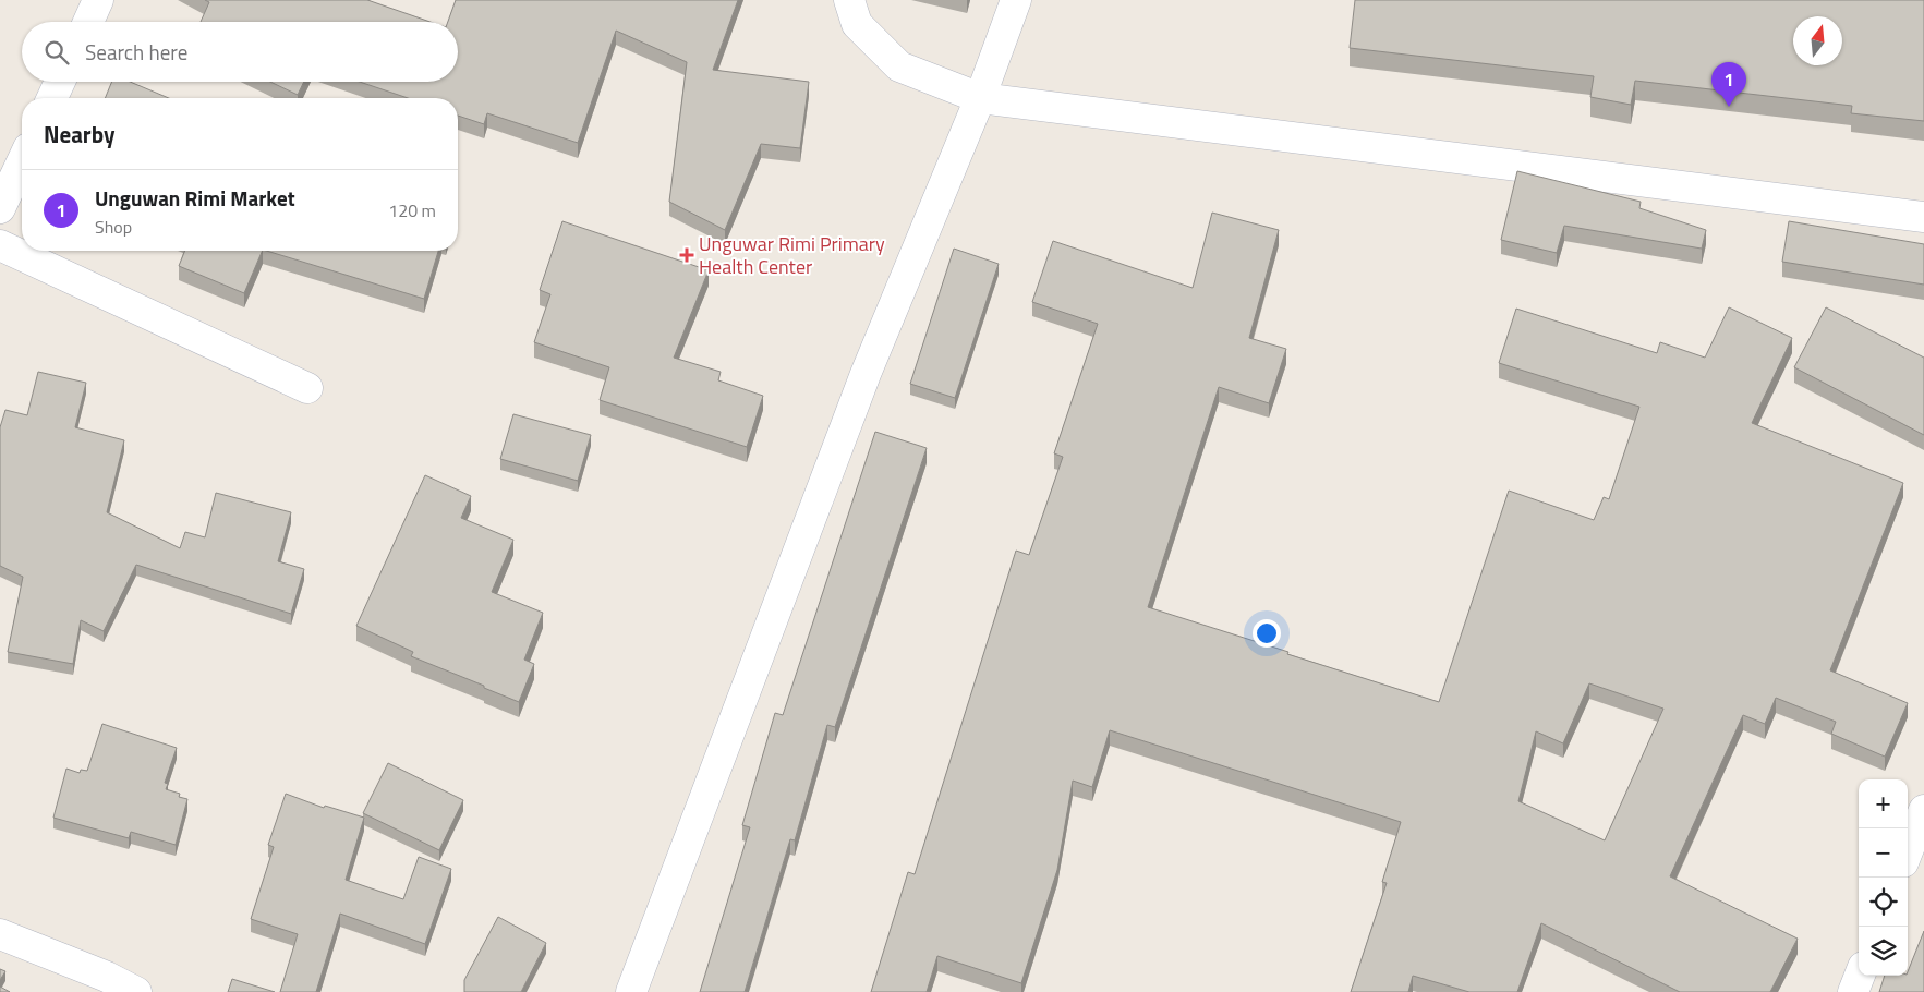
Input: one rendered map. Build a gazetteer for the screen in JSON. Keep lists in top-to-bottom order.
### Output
{
  "places": {
    "health": ["Unguwar Rimi Primary Health Center"]
  },
  "north": "top",
  "page": {
    "search": "Search here",
    "pins": "1",
    "heading": "Nearby",
    "list": [
      {
        "mark": "1",
        "name": "Unguwan Rimi Market",
        "note": "Shop",
        "value": "120 m"
      }
    ],
    "map_buttons": ["+", "−"]
  }
}
